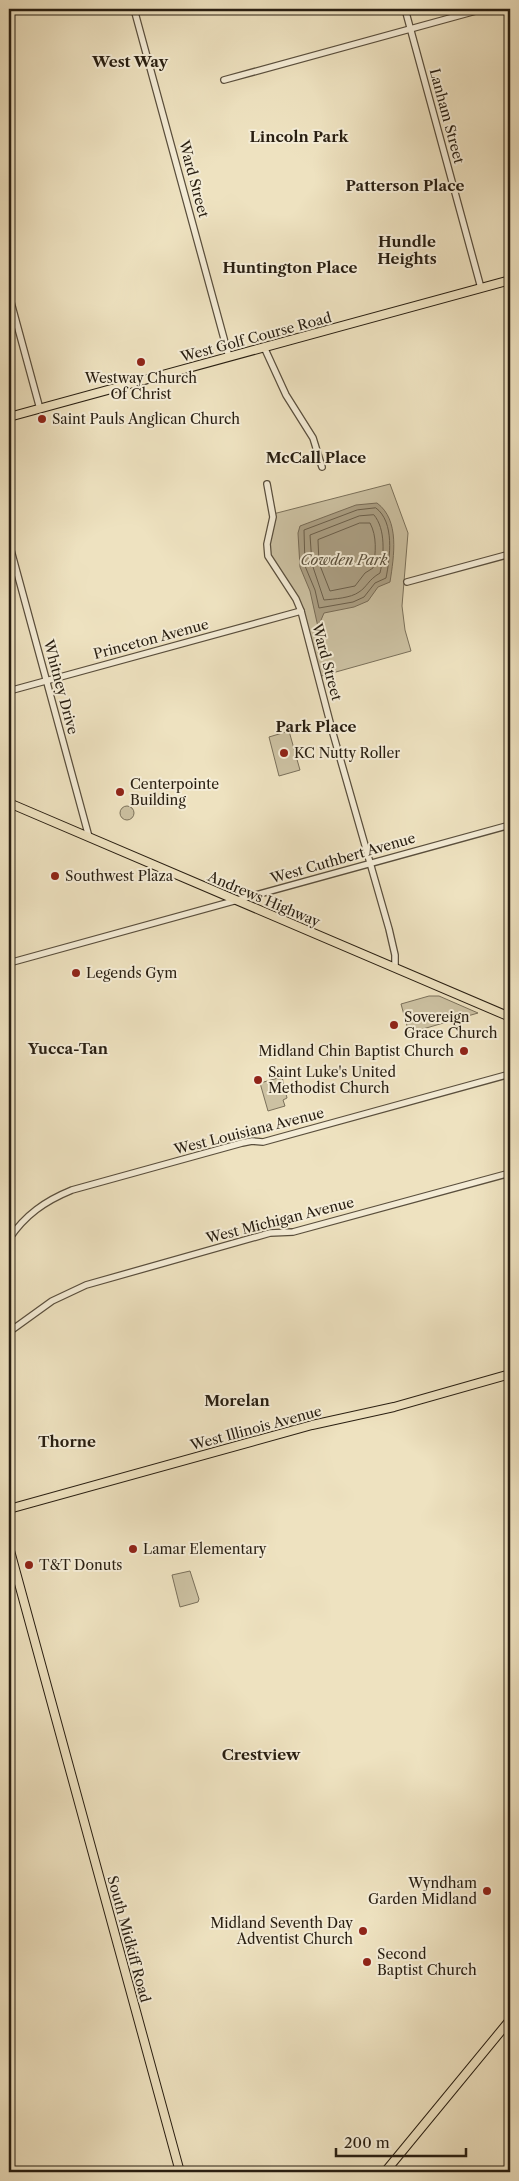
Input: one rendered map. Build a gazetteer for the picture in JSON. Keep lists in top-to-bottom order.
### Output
{
  "streets": {
    "main road": [
      "West Golf Course Road",
      "Andrews Highway",
      "West Illinois Avenue",
      "South Midkiff Road"
    ],
    "street": [
      "Lanham Street",
      "Ward Street",
      "Princeton Avenue",
      "Whitney Drive",
      "West Cuthbert Avenue",
      "West Louisiana Avenue",
      "West Michigan Avenue"
    ]
  },
  "crossings": [
    ["Lanham Street", "West Golf Course Road"],
    ["Ward Street", "West Golf Course Road"],
    ["Ward Street", "Princeton Avenue"],
    ["Ward Street", "West Cuthbert Avenue"],
    ["Ward Street", "Andrews Highway"],
    ["Princeton Avenue", "Whitney Drive"],
    ["Whitney Drive", "Andrews Highway"],
    ["West Cuthbert Avenue", "Andrews Highway"]
  ],
  "districts": [
    "West Way",
    "Lincoln Park",
    "Patterson Place",
    "Hundle Heights",
    "Huntington Place",
    "McCall Place",
    "Park Place",
    "Yucca-Tan",
    "Morelan",
    "Thorne",
    "Crestview"
  ],
  "parks": ["Cowden Park"],
  "places": [
    "Westway Church Of Christ",
    "Saint Pauls Anglican Church",
    "KC Nutty Roller",
    "Centerpointe Building",
    "Southwest Plaza",
    "Legends Gym",
    "Sovereign Grace Church",
    "Midland Chin Baptist Church",
    "Saint Luke's United Methodist Church",
    "Lamar Elementary",
    "T&T Donuts",
    "Wyndham Garden Midland",
    "Midland Seventh Day Adventist Church",
    "Second Baptist Church"
  ],
  "scale_bar": "200 m"
}
